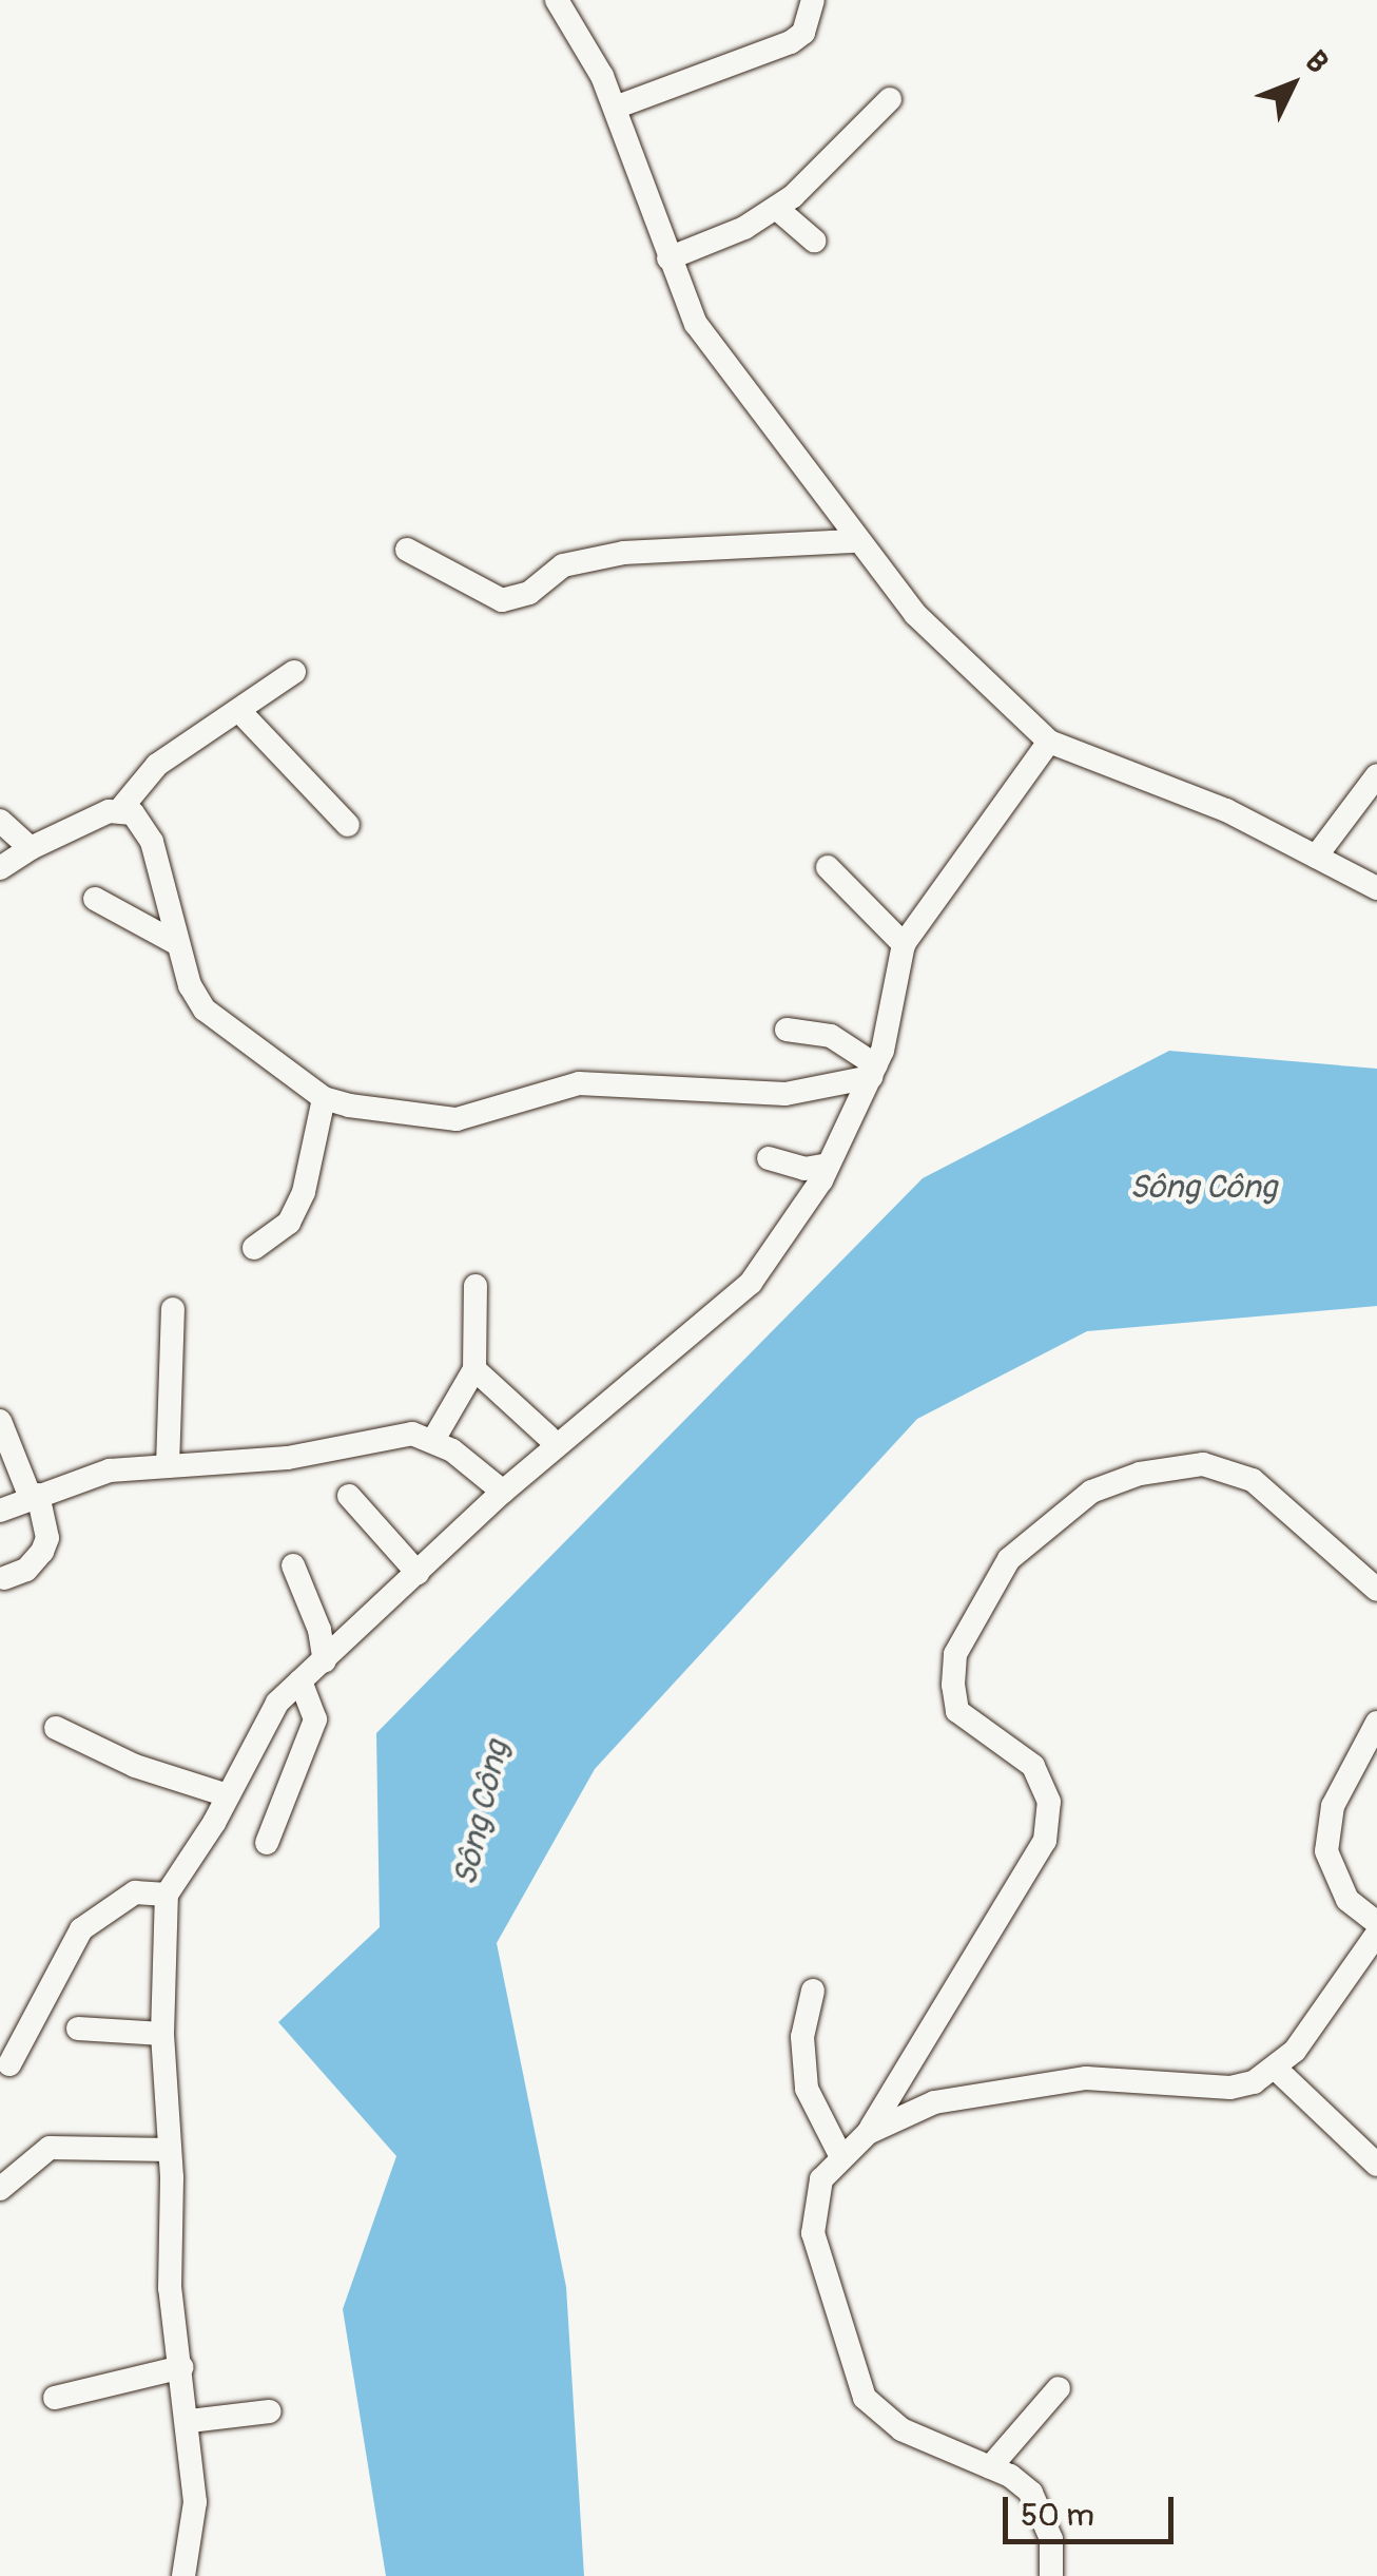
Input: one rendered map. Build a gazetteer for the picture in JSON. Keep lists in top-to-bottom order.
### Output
{
  "water": ["Sông Công"],
  "scale_bar": "50 m",
  "north": "top right"
}
